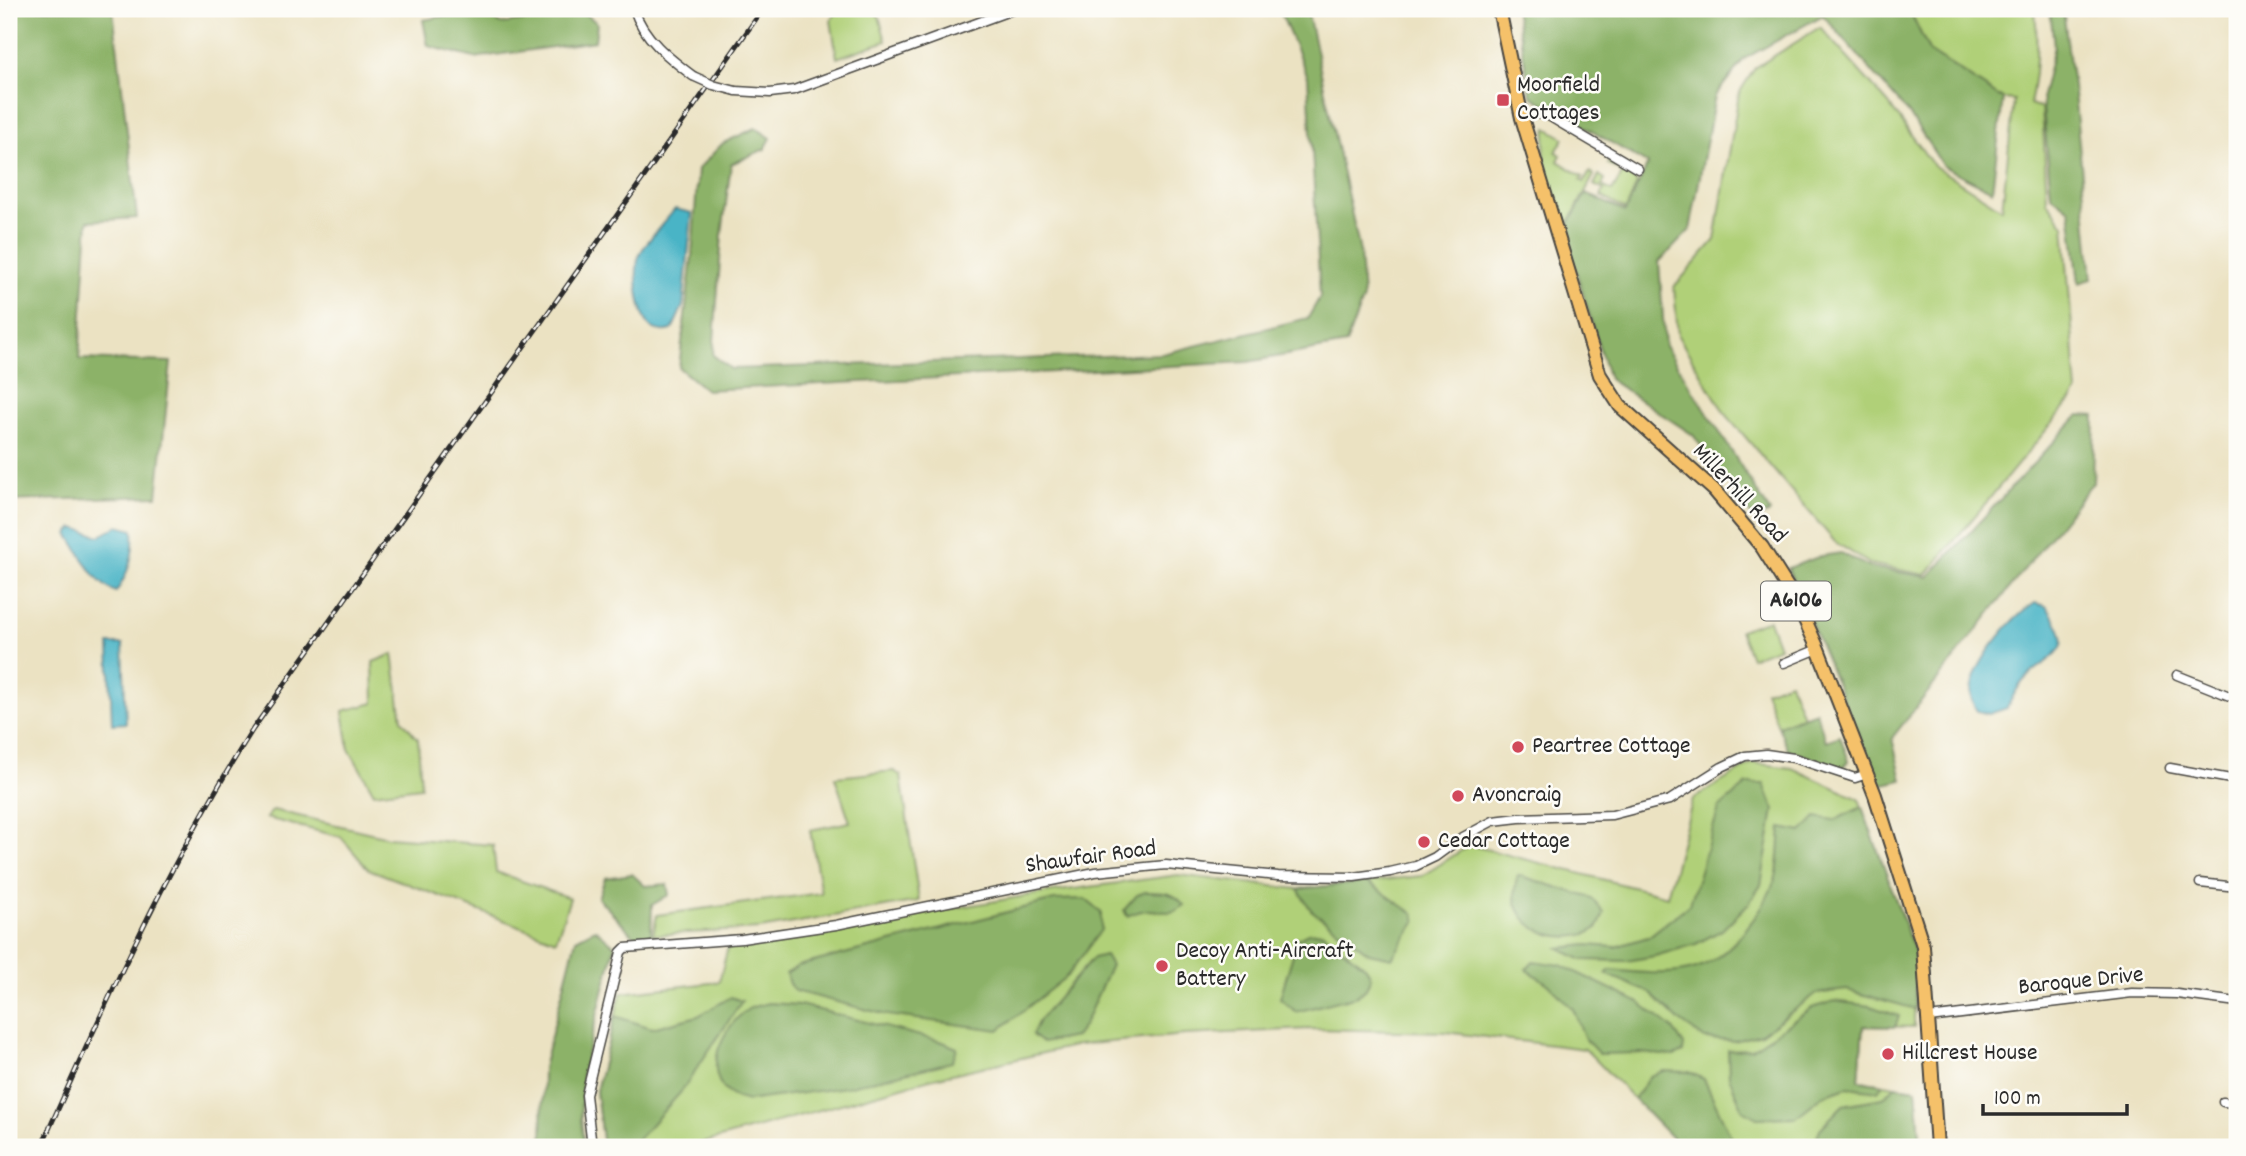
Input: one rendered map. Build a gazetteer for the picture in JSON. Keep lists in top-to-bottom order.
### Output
{
  "streets": {
    "main road": ["Millerhill Road", "A6106"],
    "street": ["Shawfair Road", "Baroque Drive"]
  },
  "crossings": [
    ["Millerhill Road", "Shawfair Road"],
    ["Millerhill Road", "Baroque Drive"]
  ],
  "places": {
    "transit": ["Moorfield Cottages"],
    "other": [
      "Peartree Cottage",
      "Avoncraig",
      "Cedar Cottage",
      "Decoy Anti-Aircraft Battery",
      "Hillcrest House"
    ]
  },
  "scale_bar": "100 m"
}
